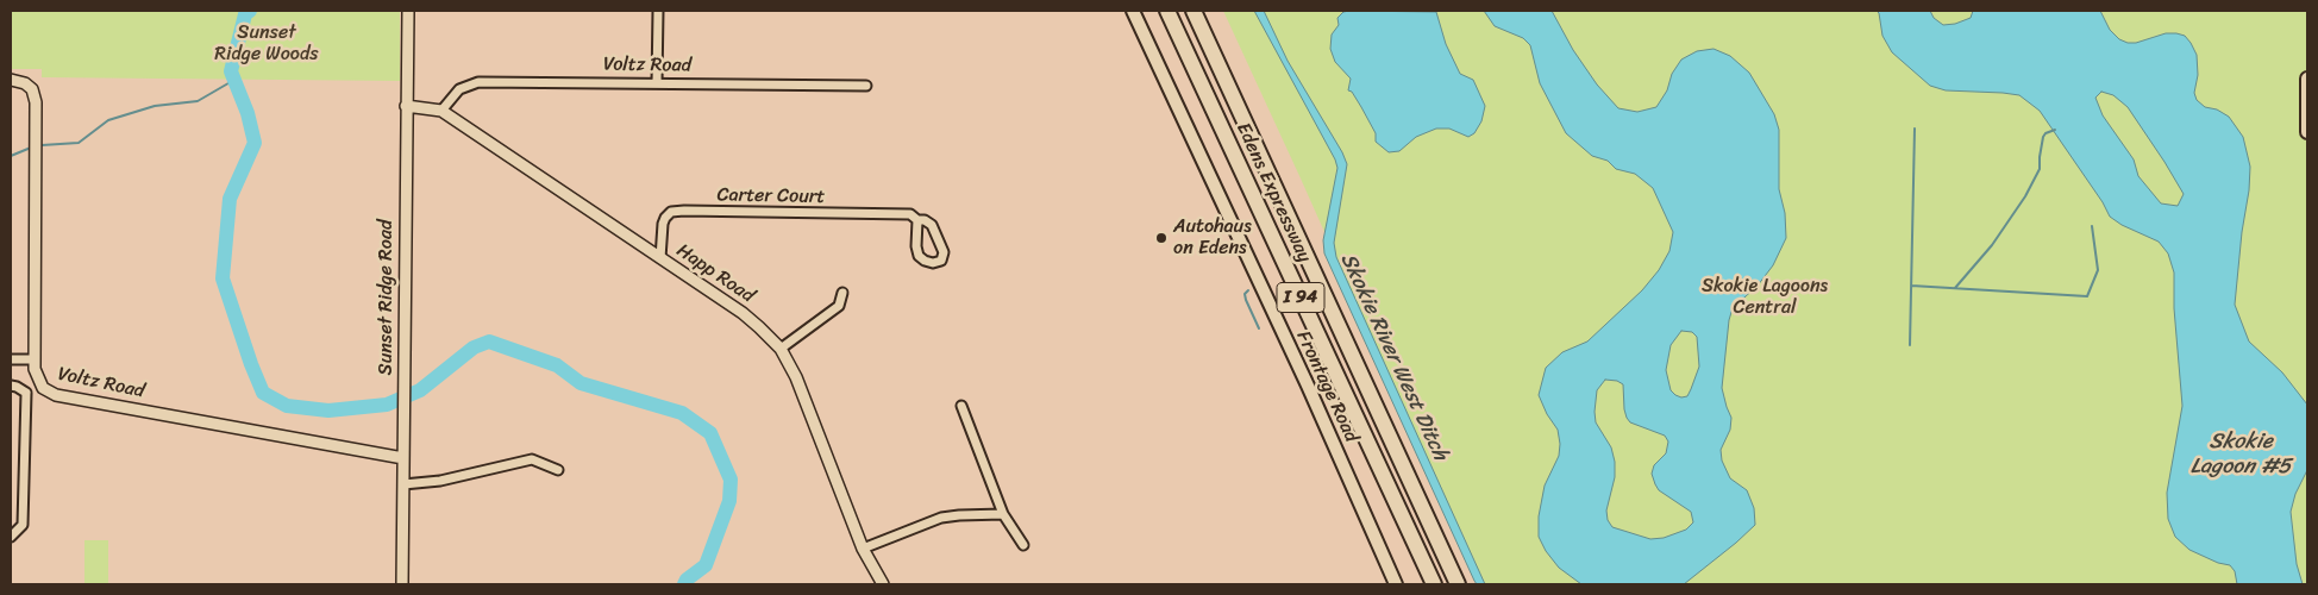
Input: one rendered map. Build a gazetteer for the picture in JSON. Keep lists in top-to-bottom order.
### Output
{
  "streets": {
    "highway": ["Edens Expressway", "I 94"],
    "main road": ["Frontage Road"],
    "street": [
      "Voltz Road",
      "Carter Court",
      "Happ Road",
      "Sunset Ridge Road"
    ]
  },
  "crossings": [
    ["Voltz Road", "Happ Road"],
    ["Voltz Road", "Sunset Ridge Road"],
    ["Carter Court", "Happ Road"],
    ["Happ Road", "Sunset Ridge Road"]
  ],
  "water": ["Skokie River West Ditch", "Skokie Lagoon #5"],
  "parks": ["Sunset Ridge Woods", "Skokie Lagoons Central"],
  "places": ["Autohaus on Edens"]
}
